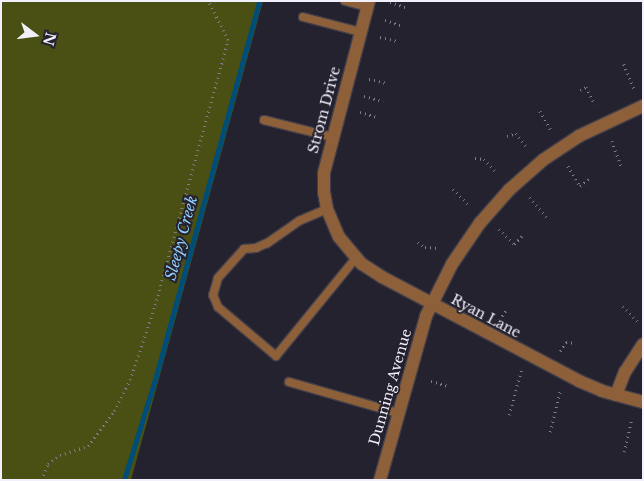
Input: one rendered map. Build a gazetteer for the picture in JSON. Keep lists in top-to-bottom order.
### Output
{
  "streets": {
    "street": ["Strom Drive", "Ryan Lane", "Dunning Avenue"]
  },
  "crossings": [
    ["Strom Drive", "Ryan Lane"],
    ["Ryan Lane", "Dunning Avenue"]
  ],
  "water": ["Sleepy Creek"],
  "north": "right"
}
